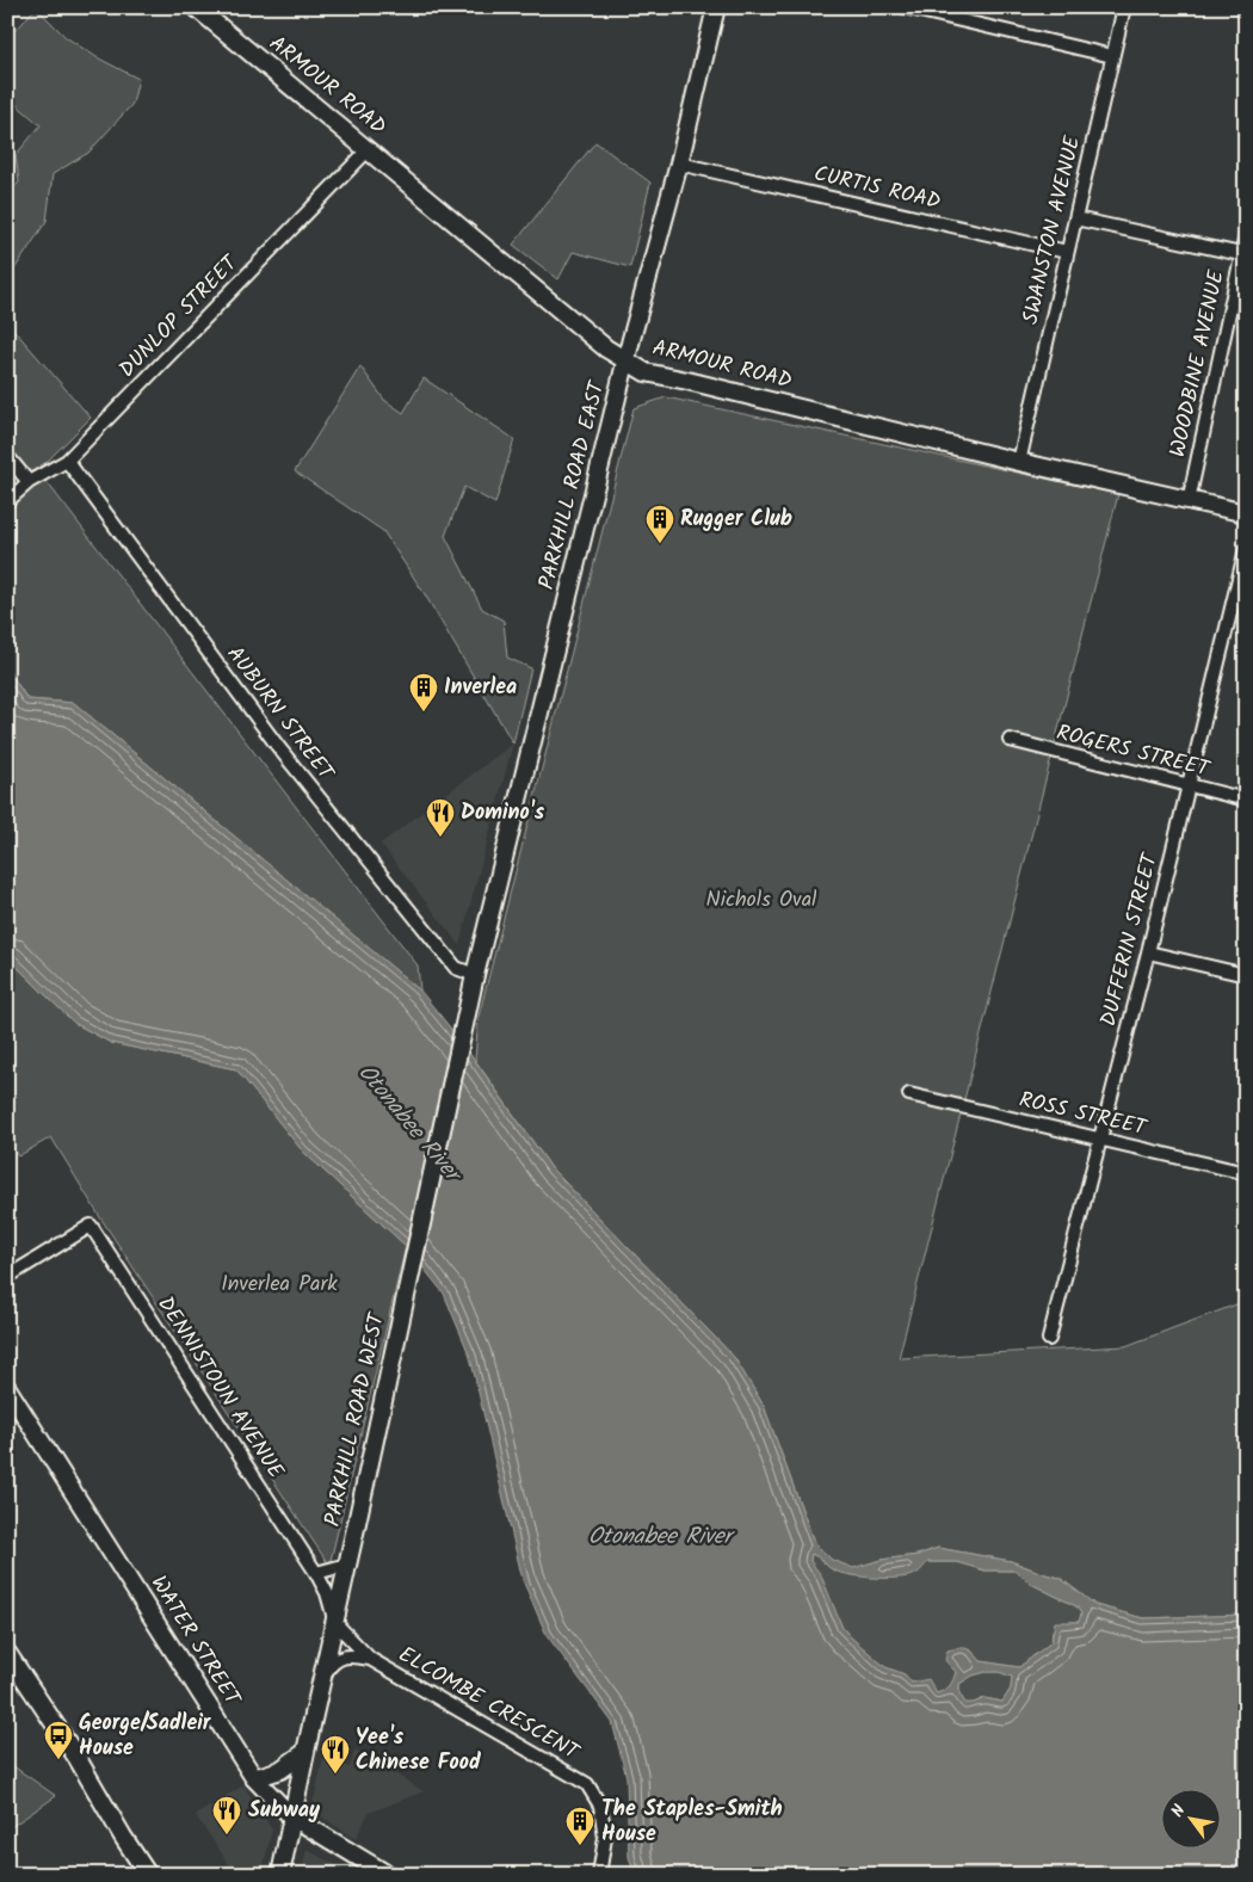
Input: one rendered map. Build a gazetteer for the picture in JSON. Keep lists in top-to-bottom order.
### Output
{
  "streets": {
    "main road": [
      "ARMOUR ROAD",
      "PARKHILL ROAD EAST",
      "PARKHILL ROAD WEST",
      "WATER STREET"
    ],
    "street": [
      "CURTIS ROAD",
      "SWANSTON AVENUE",
      "DUNLOP STREET",
      "WOODBINE AVENUE",
      "AUBURN STREET",
      "ROGERS STREET",
      "DUFFERIN STREET",
      "ROSS STREET",
      "DENNISTOUN AVENUE",
      "ELCOMBE CRESCENT"
    ]
  },
  "crossings": [
    ["ARMOUR ROAD", "SWANSTON AVENUE"],
    ["ARMOUR ROAD", "DUNLOP STREET"],
    ["ARMOUR ROAD", "WOODBINE AVENUE"],
    ["ARMOUR ROAD", "PARKHILL ROAD EAST"],
    ["CURTIS ROAD", "SWANSTON AVENUE"],
    ["CURTIS ROAD", "PARKHILL ROAD EAST"],
    ["DUNLOP STREET", "AUBURN STREET"],
    ["PARKHILL ROAD EAST", "AUBURN STREET"],
    ["PARKHILL ROAD EAST", "PARKHILL ROAD WEST"],
    ["AUBURN STREET", "PARKHILL ROAD WEST"],
    ["ROGERS STREET", "DUFFERIN STREET"],
    ["DUFFERIN STREET", "ROSS STREET"],
    ["DENNISTOUN AVENUE", "PARKHILL ROAD WEST"],
    ["DENNISTOUN AVENUE", "ELCOMBE CRESCENT"],
    ["PARKHILL ROAD WEST", "WATER STREET"],
    ["PARKHILL ROAD WEST", "ELCOMBE CRESCENT"]
  ],
  "water": ["Otonabee River"],
  "parks": ["Nichols Oval", "Inverlea Park"],
  "places": {
    "building": ["Rugger Club", "Inverlea", "The Staples-Smith House"],
    "restaurant": ["Domino's", "Yee's Chinese Food", "Subway"],
    "bus stop": ["George/Sadleir House"]
  },
  "north": "top left"
}
